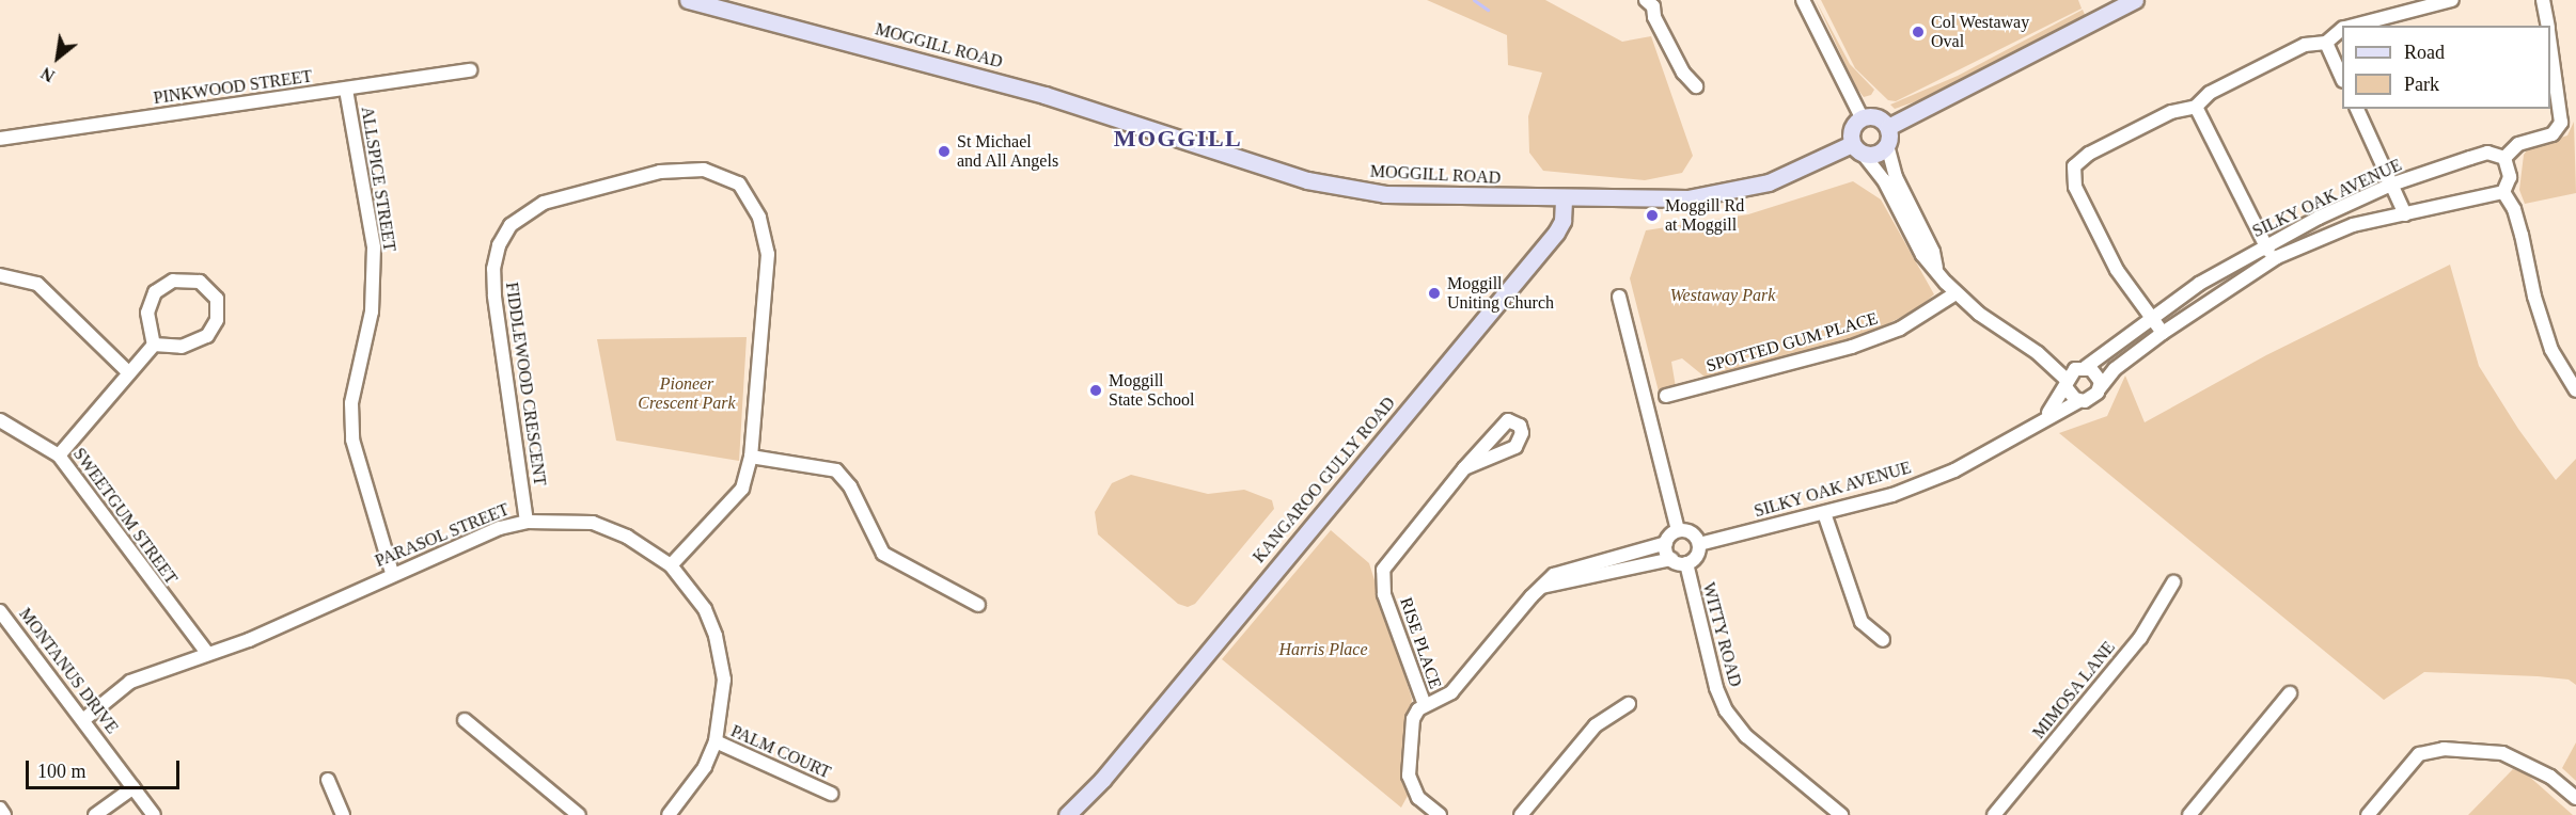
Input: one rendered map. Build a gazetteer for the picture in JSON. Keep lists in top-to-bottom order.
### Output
{
  "streets": {
    "main road": ["MOGGILL ROAD", "KANGAROO GULLY ROAD"],
    "street": [
      "PINKWOOD STREET",
      "ALLSPICE STREET",
      "SILKY OAK AVENUE",
      "SPOTTED GUM PLACE",
      "FIDDLEWOOD CRESCENT",
      "SWEETGUM STREET",
      "PARASOL STREET",
      "WITTY ROAD",
      "RISE PLACE",
      "MONTANUS DRIVE",
      "MIMOSA LANE",
      "PALM COURT"
    ]
  },
  "crossings": [
    ["MOGGILL ROAD", "KANGAROO GULLY ROAD"],
    ["PINKWOOD STREET", "ALLSPICE STREET"],
    ["ALLSPICE STREET", "PARASOL STREET"],
    ["SILKY OAK AVENUE", "WITTY ROAD"],
    ["FIDDLEWOOD CRESCENT", "PARASOL STREET"],
    ["SWEETGUM STREET", "PARASOL STREET"],
    ["PARASOL STREET", "MONTANUS DRIVE"],
    ["PARASOL STREET", "PALM COURT"]
  ],
  "districts": ["MOGGILL"],
  "parks": ["Westaway Park", "Pioneer Crescent Park", "Harris Place"],
  "places": [
    "Col Westaway Oval",
    "St Michael and All Angels",
    "Moggill Rd at Moggill",
    "Moggill Uniting Church",
    "Moggill State School"
  ],
  "legend": ["Road", "Park"],
  "scale_bar": "100 m",
  "north": "bottom left"
}
